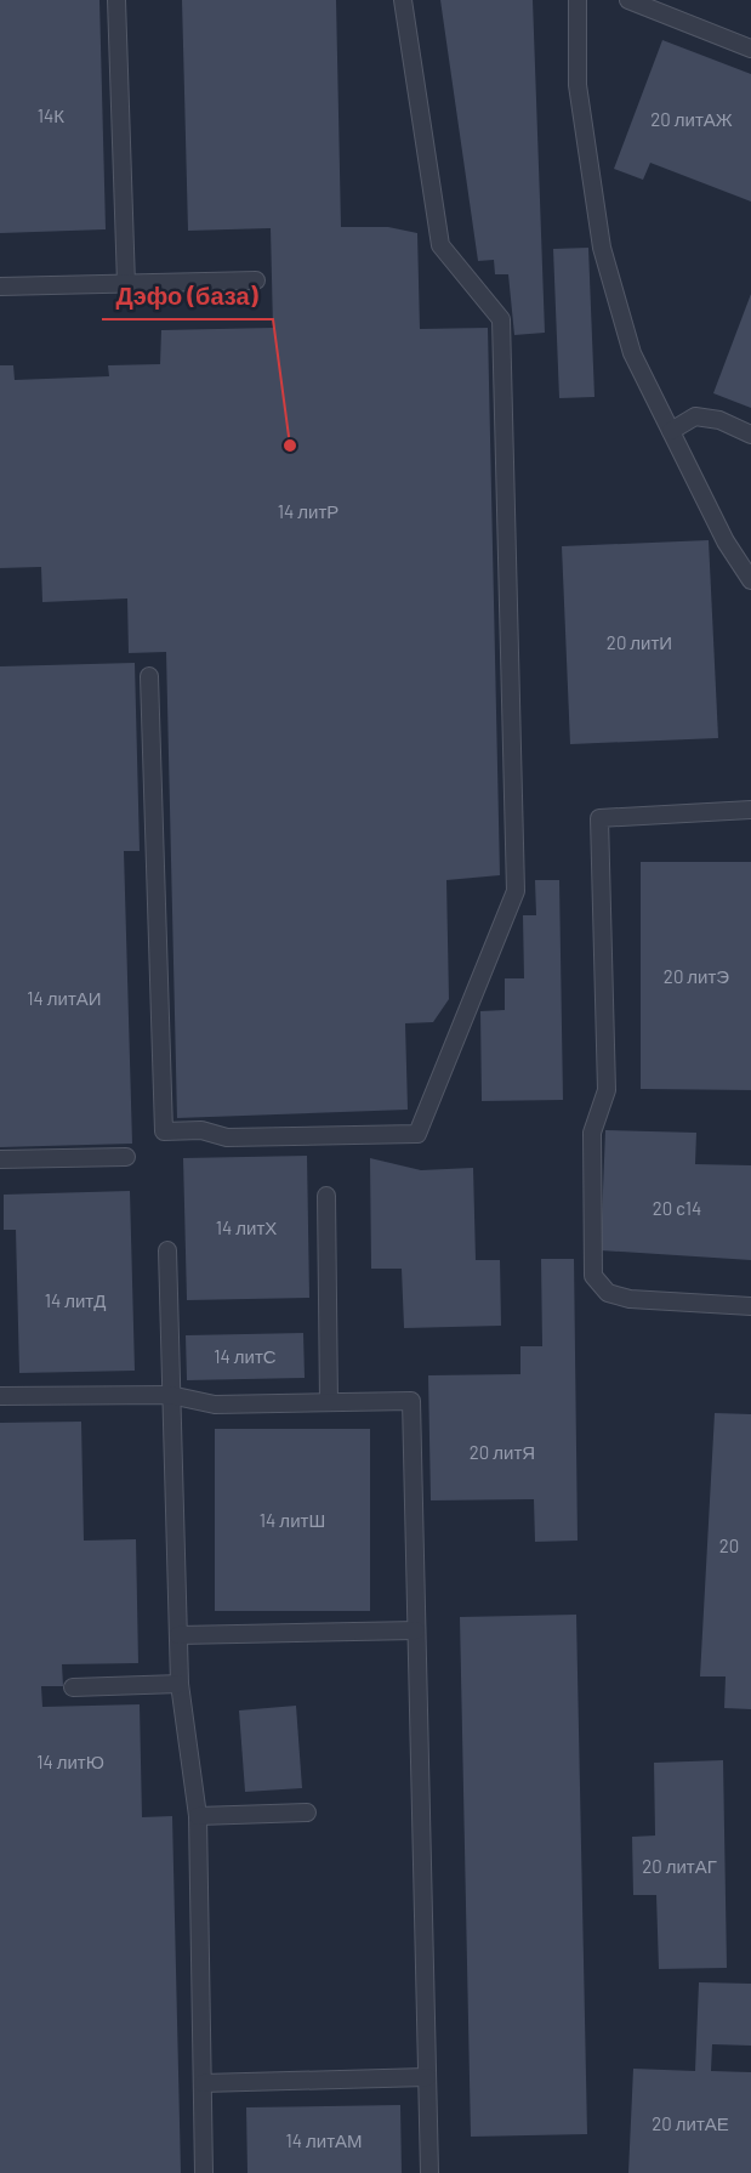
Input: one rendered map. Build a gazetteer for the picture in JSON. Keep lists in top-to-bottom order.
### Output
{
  "places": ["Дэфо (база)"],
  "house_numbers": [
    "14К",
    "20 литАЖ",
    "14 литР",
    "20 литИ",
    "20 литЭ",
    "14 литАИ",
    "20 с14",
    "14 литХ",
    "14 литД",
    "14 литС",
    "20 литЯ",
    "14 литШ",
    "20",
    "14 литЮ",
    "20 литАГ",
    "20 литАЕ",
    "14 литАМ"
  ]
}
